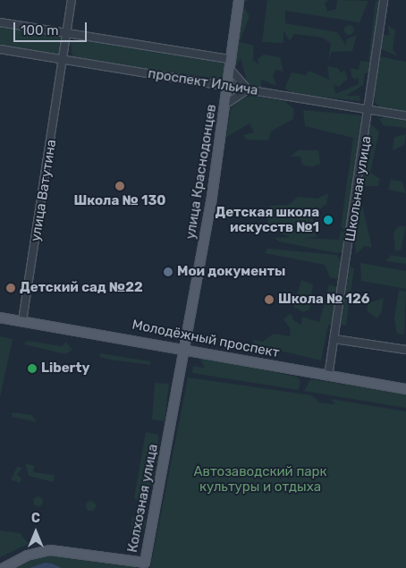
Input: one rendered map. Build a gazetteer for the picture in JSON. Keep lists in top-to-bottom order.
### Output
{
  "streets": {
    "main road": ["улица Краснодонцев", "Молодёжный проспект", "Колхозная улица"],
    "street": ["проспект Ильича", "Школьная улица", "улица Ватутина"]
  },
  "crossings": [
    ["проспект Ильича", "улица Краснодонцев"],
    ["проспект Ильича", "Школьная улица"],
    ["проспект Ильича", "улица Ватутина"],
    ["улица Краснодонцев", "Молодёжный проспект"],
    ["улица Краснодонцев", "Колхозная улица"],
    ["Школьная улица", "Молодёжный проспект"],
    ["улица Ватутина", "Молодёжный проспект"],
    ["Молодёжный проспект", "Колхозная улица"]
  ],
  "parks": ["Автозаводский парк культуры и отдыха"],
  "places": [
    "Школа № 130",
    "Детская школа искусств №1",
    "Мои документы",
    "Детский сад №22",
    "Школа № 126",
    "Liberty"
  ],
  "scale_bar": "100 m",
  "north": "top"
}
